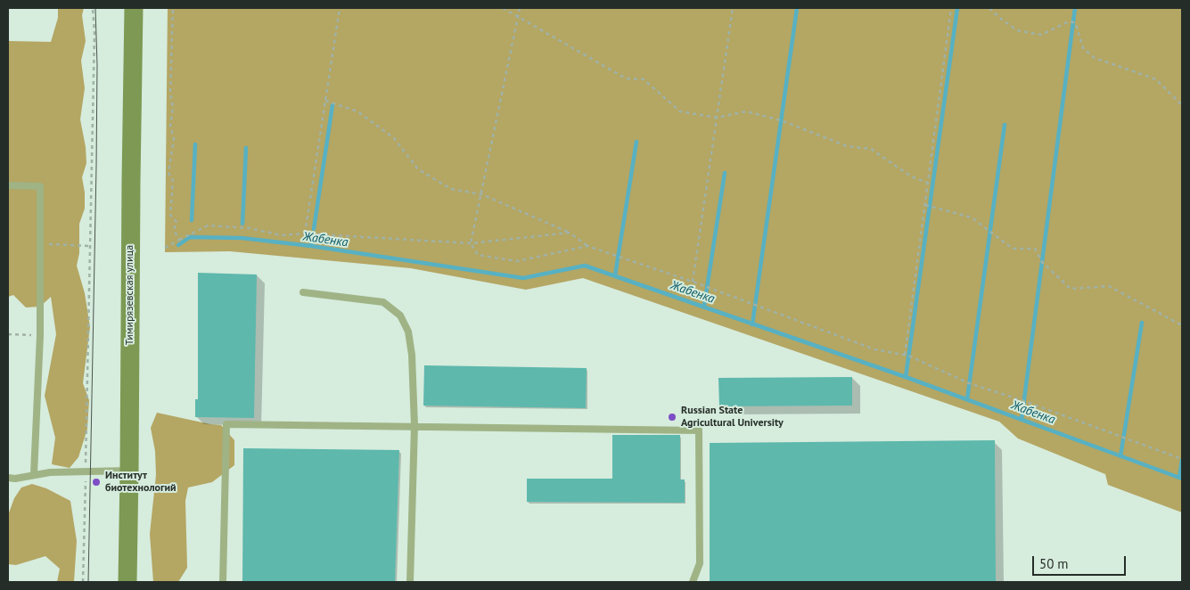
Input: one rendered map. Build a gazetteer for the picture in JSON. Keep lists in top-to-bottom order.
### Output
{
  "streets": {
    "main road": ["Тимирязевская улица"]
  },
  "water": ["Жабенка"],
  "places": ["Russian State Agricultural University", "Институт биотехнологий"],
  "scale_bar": "50 m"
}
